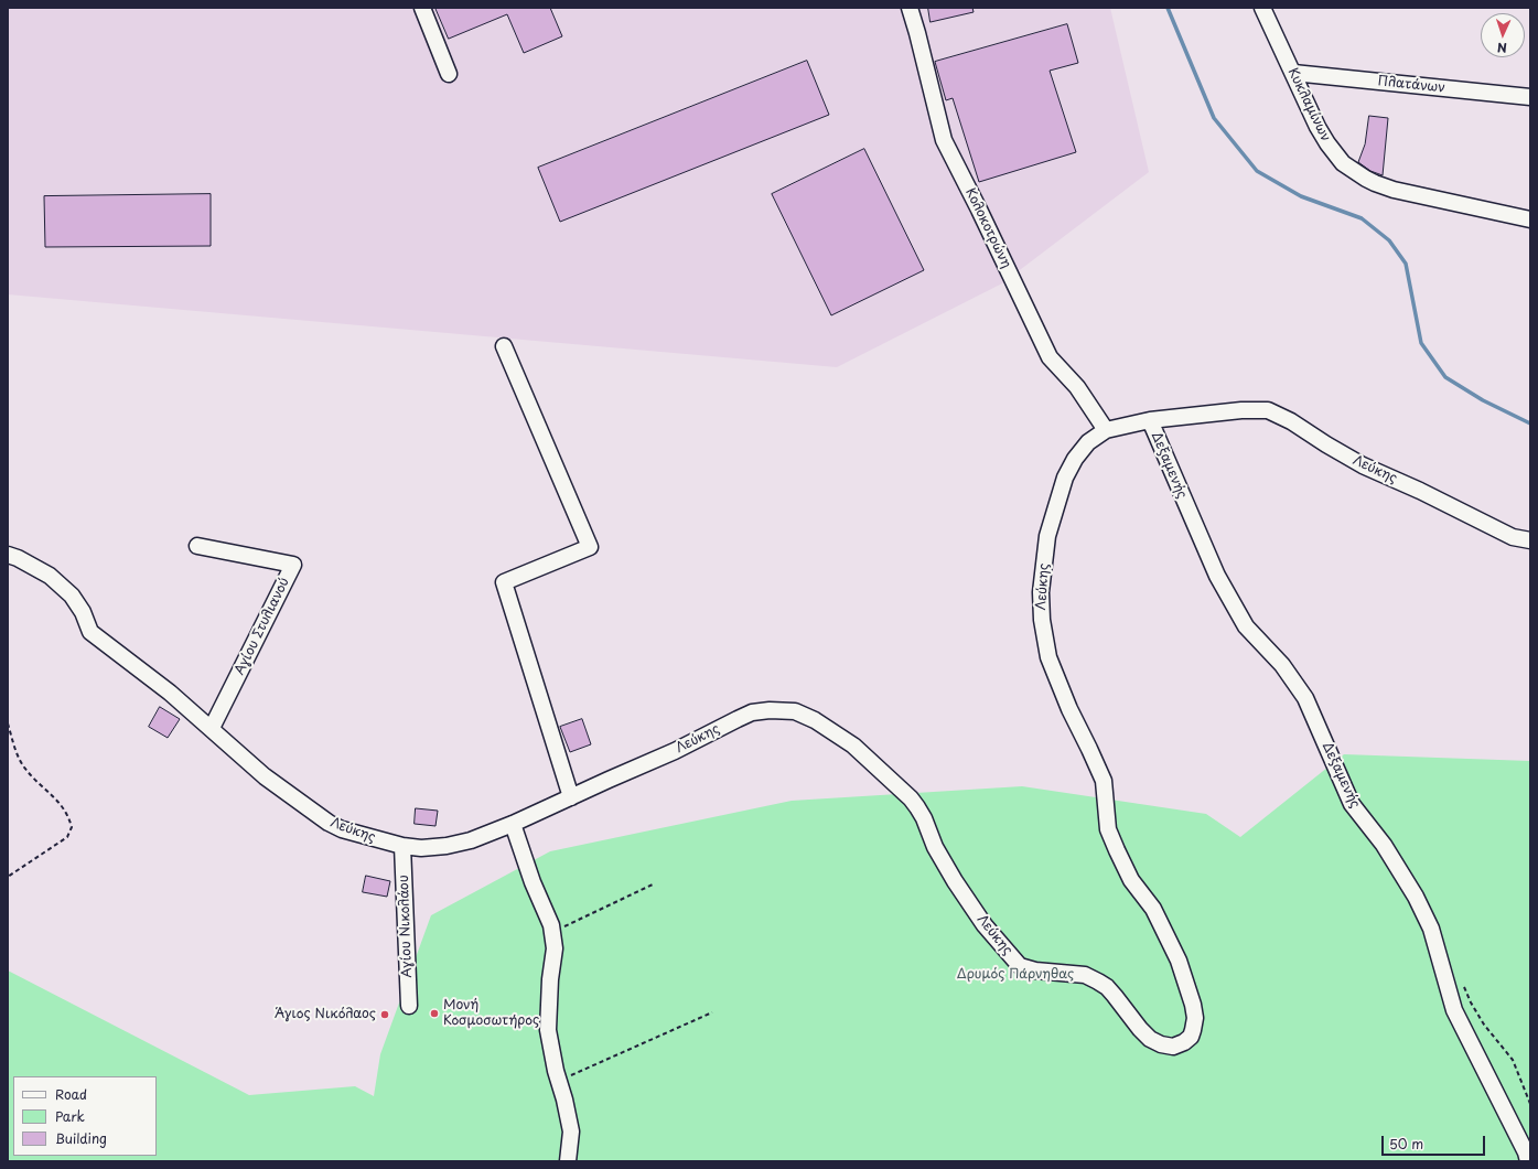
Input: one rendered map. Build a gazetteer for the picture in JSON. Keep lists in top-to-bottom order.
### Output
{
  "streets": {
    "street": [
      "Πλατάνων",
      "Κυκλαμίνων",
      "Κολοκοτρώνη",
      "Δεξαμενής",
      "Λεύκης",
      "Αγίου Στυλιανού",
      "Αγίου Νικολάου"
    ]
  },
  "crossings": [
    ["Πλατάνων", "Κυκλαμίνων"],
    ["Κολοκοτρώνη", "Λεύκης"],
    ["Δεξαμενής", "Λεύκης"],
    ["Λεύκης", "Αγίου Στυλιανού"],
    ["Λεύκης", "Αγίου Νικολάου"]
  ],
  "parks": ["Δρυμός Πάρνηθας"],
  "places": ["Μονή Κοσμοσωτήρος", "Άγιος Νικόλαος"],
  "legend": ["Road", "Park", "Building"],
  "scale_bar": "50 m",
  "north": "bottom"
}
